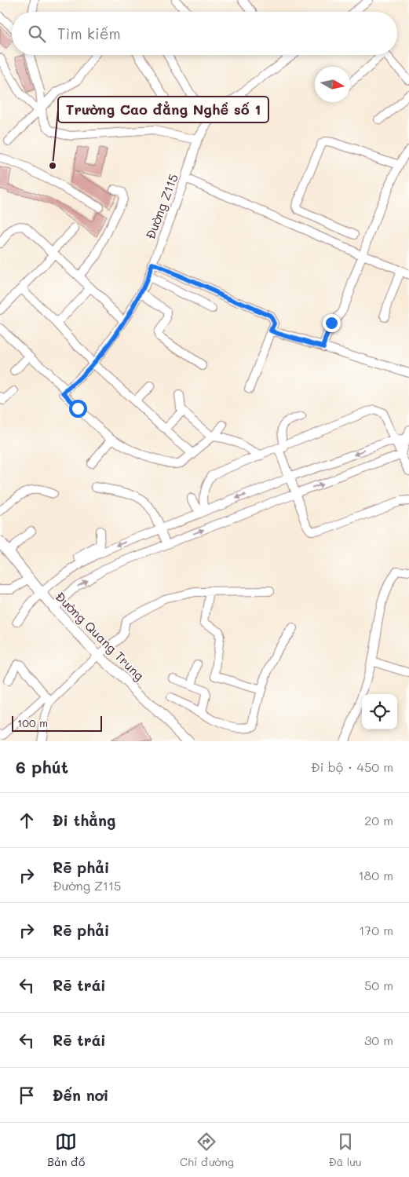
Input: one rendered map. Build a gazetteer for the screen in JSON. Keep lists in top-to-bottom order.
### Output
{
  "streets": {
    "main road": ["Đường Quang Trung"],
    "street": ["Đường Z115"]
  },
  "places": ["Trường Cao đẳng Nghề số 1"],
  "scale_bar": "100 m",
  "north": "right",
  "page": {
    "search": "Tìm kiếm",
    "scale": "100 m",
    "heading": ["6 phút", "Đi bộ · 450 m"],
    "list": [
      ["Đi thẳng", "20 m"],
      ["Rẽ phải", "Đường Z115", "180 m"],
      ["Rẽ phải", "170 m"],
      ["Rẽ trái", "50 m"],
      ["Rẽ trái", "30 m"],
      "Đến nơi"
    ],
    "nav": ["Bản đồ", "Chỉ đường", "Đã lưu"]
  }
}
